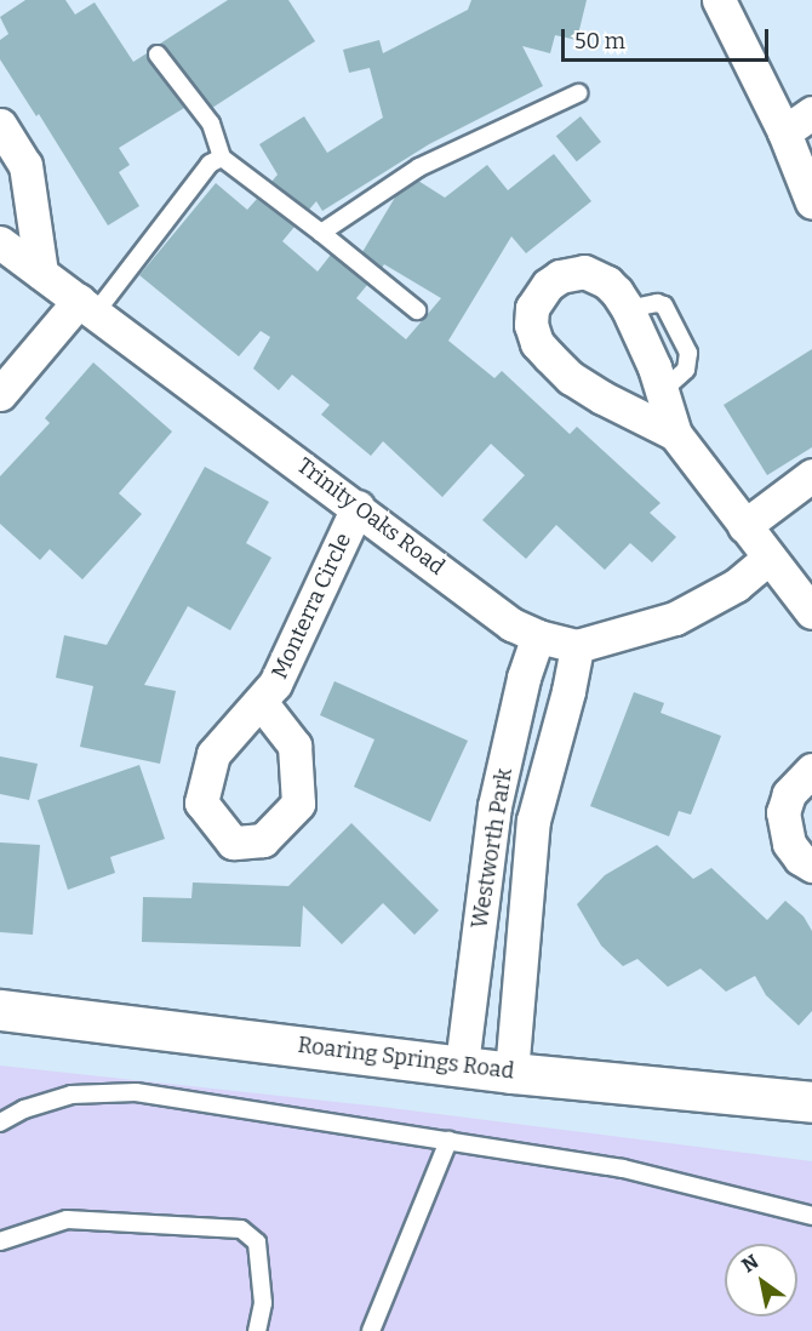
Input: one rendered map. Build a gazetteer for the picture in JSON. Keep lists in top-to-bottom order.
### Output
{
  "streets": {
    "street": [
      "Trinity Oaks Road",
      "Monterra Circle",
      "Westworth Park",
      "Roaring Springs Road"
    ]
  },
  "crossings": [
    ["Trinity Oaks Road", "Monterra Circle"],
    ["Trinity Oaks Road", "Westworth Park"],
    ["Westworth Park", "Roaring Springs Road"]
  ],
  "scale_bar": "50 m",
  "north": "top left"
}
